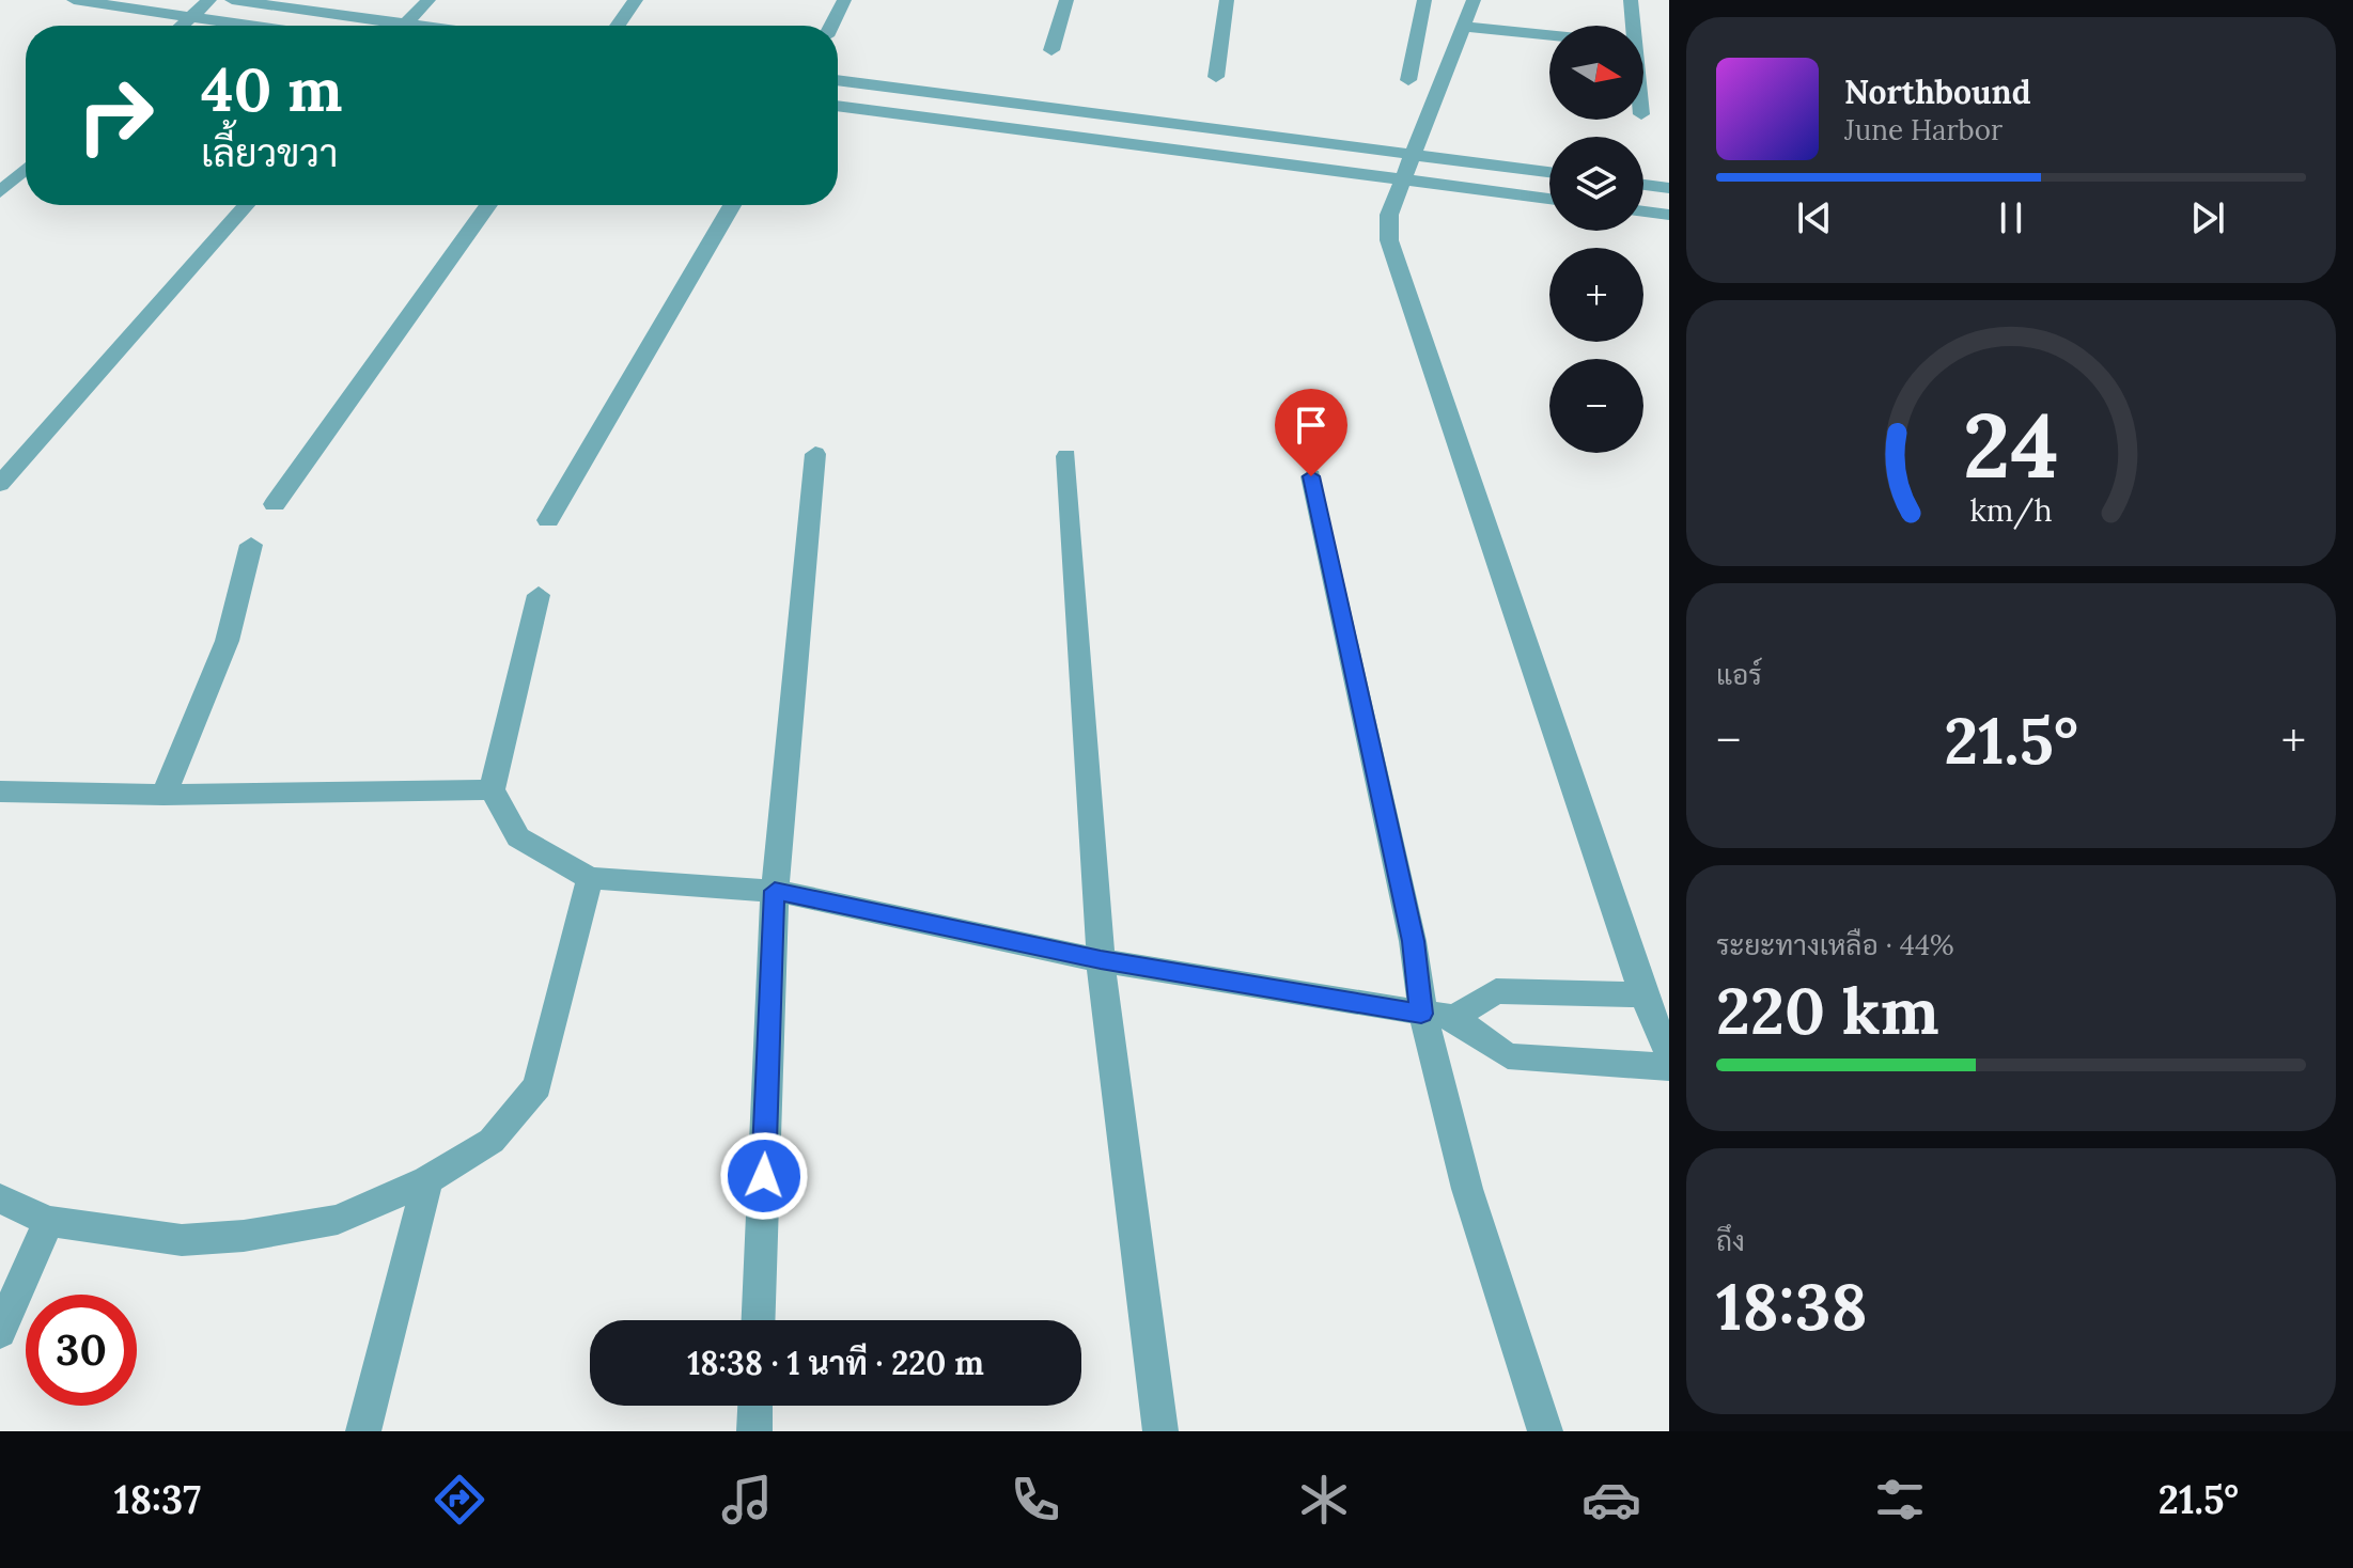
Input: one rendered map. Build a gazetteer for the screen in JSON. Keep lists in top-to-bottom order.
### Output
{
  "north": "right",
  "page": {
    "map_buttons": ["+", "−"],
    "turn": ["40 m", "เลี้ยวขวา"],
    "song": ["Northbound", "June Harbor"],
    "tile": [
      "แอร์",
      ["ระยะทางเหลือ · 44%", "220 km"],
      ["ถึง", "18:38"]
    ],
    "heat": ["−", "21.5°", "+"],
    "limit": "30",
    "trip": "18:38 · 1 นาที · 220 m",
    "tabs": ["18:37", "21.5°"],
    "gauge": ["24", "km/h"]
  }
}
